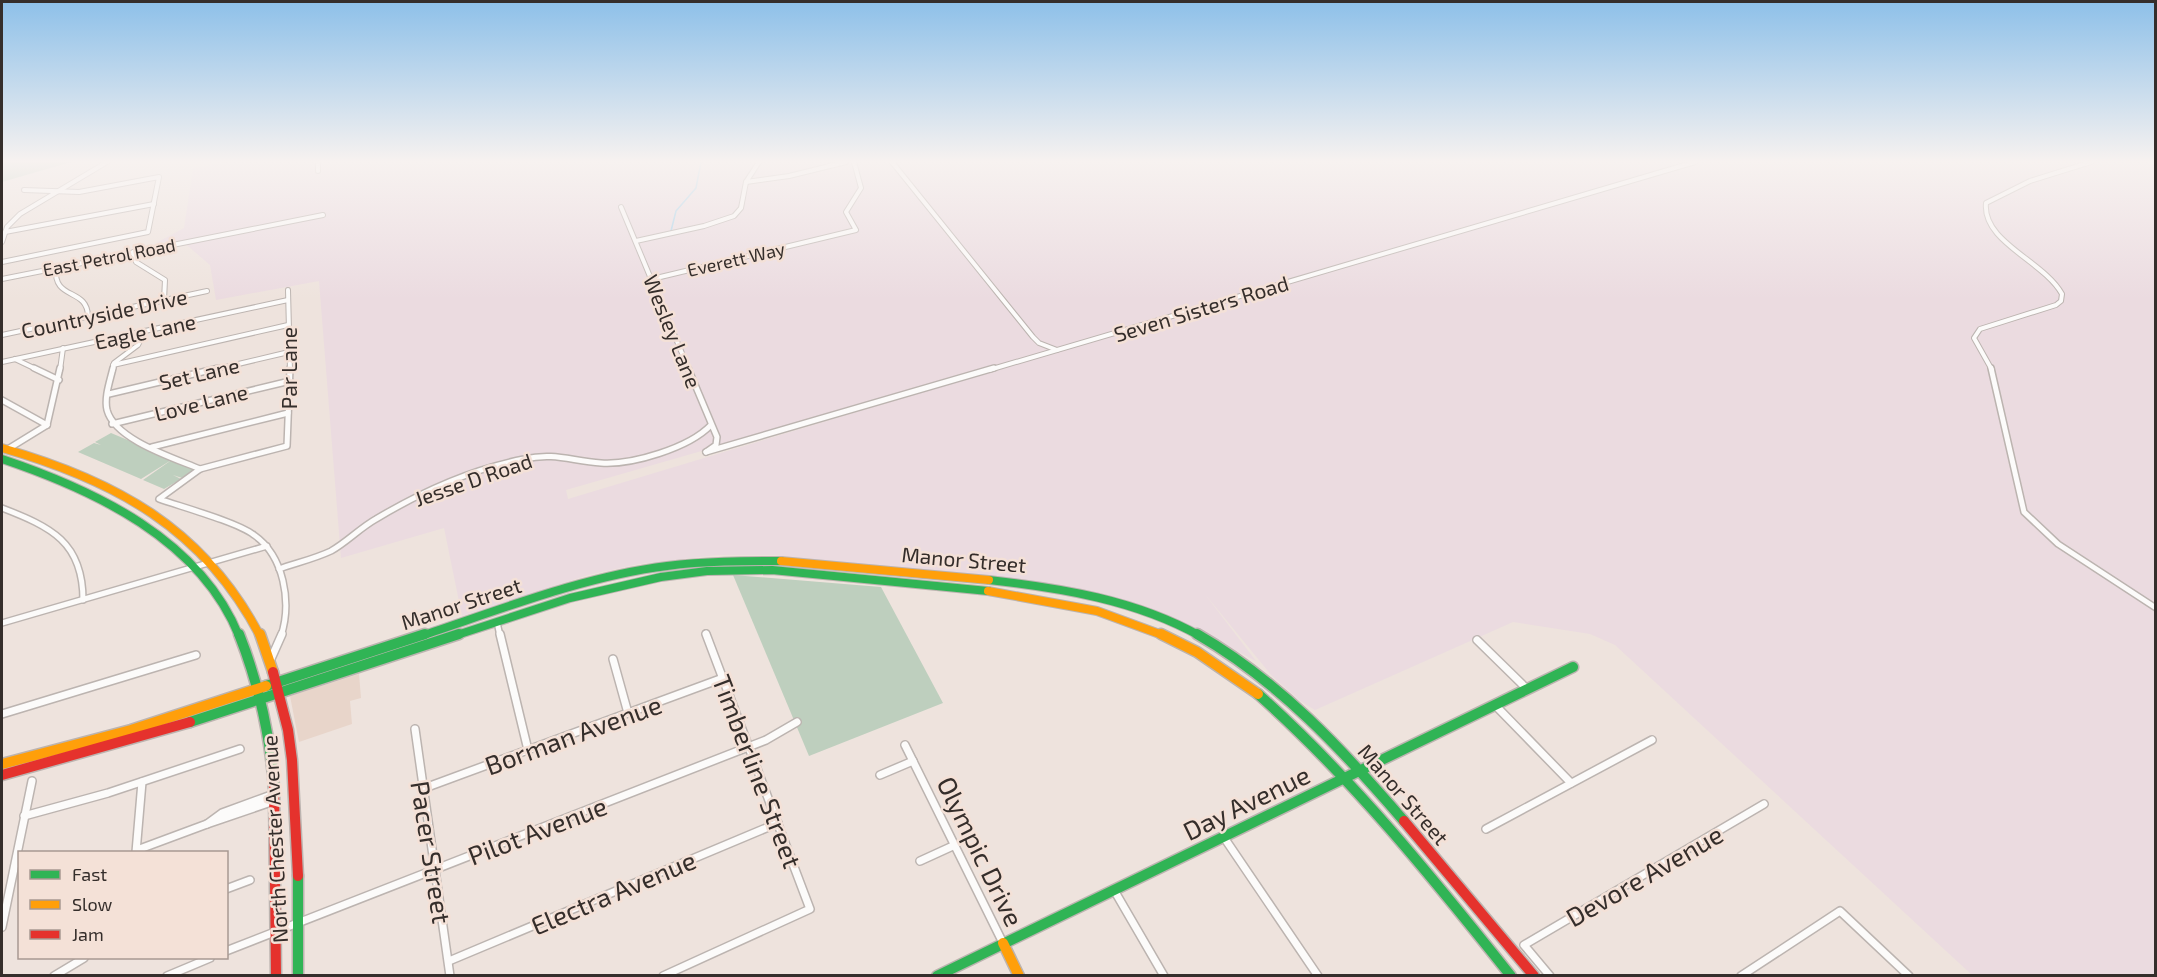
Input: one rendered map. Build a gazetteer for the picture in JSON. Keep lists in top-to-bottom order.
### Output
{
  "streets": {
    "main road": [
      "Manor Street",
      "Day Avenue",
      "North Chester Avenue",
      "Olympic Drive"
    ],
    "street": [
      "East Petrol Road",
      "Everett Way",
      "Seven Sisters Road",
      "Countryside Drive",
      "Eagle Lane",
      "Wesley Lane",
      "Par Lane",
      "Set Lane",
      "Love Lane",
      "Jesse D Road",
      "Borman Avenue",
      "Timberline Street",
      "Pilot Avenue",
      "Pacer Street",
      "Devore Avenue",
      "Electra Avenue"
    ]
  },
  "crossings": [
    ["Everett Way", "Wesley Lane"],
    ["Seven Sisters Road", "Wesley Lane"],
    ["Eagle Lane", "Par Lane"],
    ["Wesley Lane", "Jesse D Road"],
    ["Par Lane", "Set Lane"],
    ["Par Lane", "Love Lane"],
    ["Manor Street", "Day Avenue"],
    ["Manor Street", "North Chester Avenue"],
    ["Borman Avenue", "Timberline Street"],
    ["Borman Avenue", "Pacer Street"],
    ["Timberline Street", "Pilot Avenue"],
    ["Timberline Street", "Electra Avenue"],
    ["Day Avenue", "Olympic Drive"],
    ["Pilot Avenue", "North Chester Avenue"],
    ["Pilot Avenue", "Pacer Street"],
    ["Pacer Street", "Electra Avenue"]
  ],
  "legend": ["Fast", "Slow", "Jam"]
}
